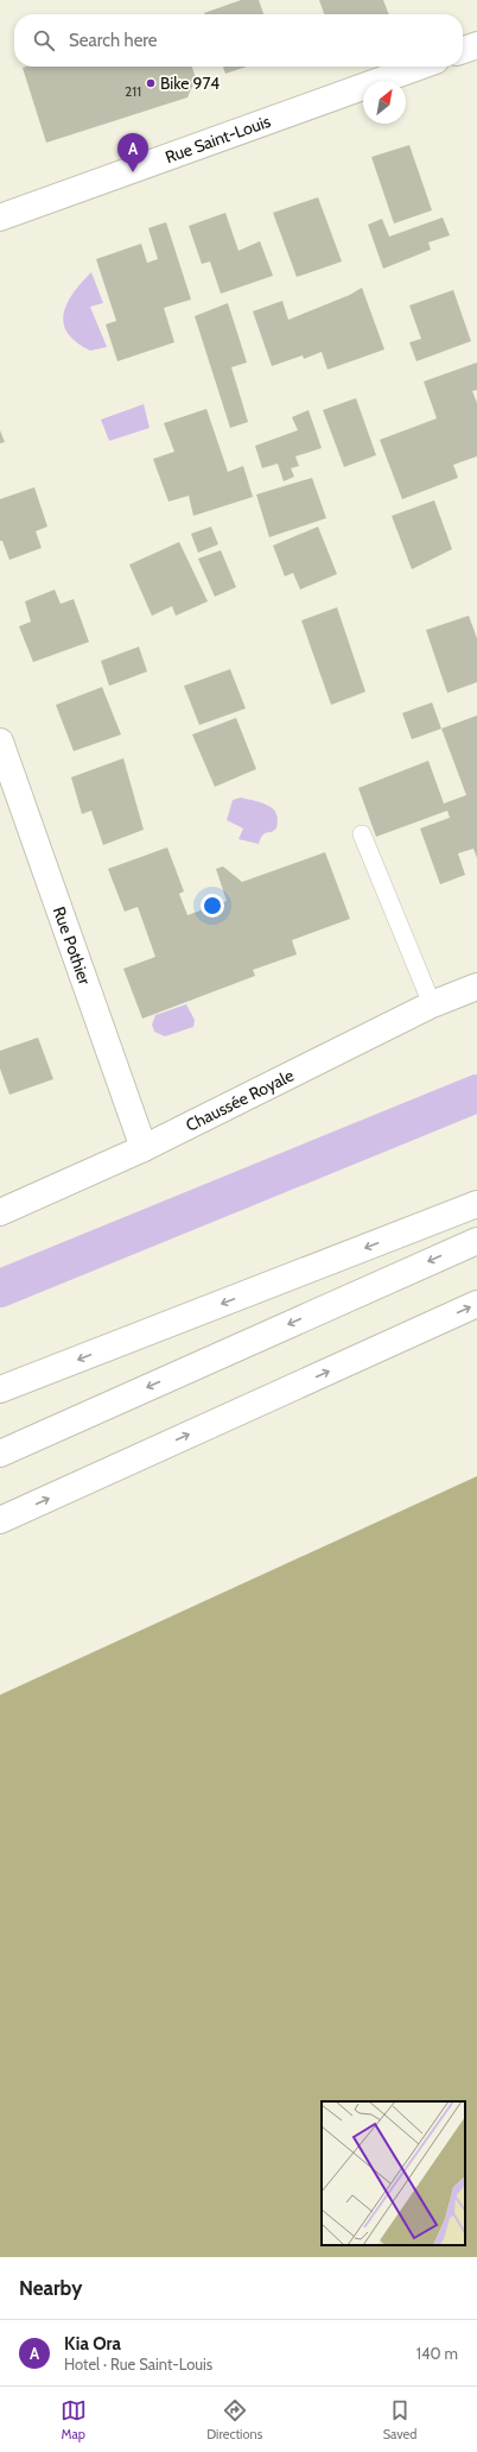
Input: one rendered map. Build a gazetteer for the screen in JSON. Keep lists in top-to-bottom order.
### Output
{
  "streets": {
    "main road": ["Rue Saint-Louis", "Rue Pothier", "Chaussée Royale"]
  },
  "crossings": [
    ["Rue Pothier", "Chaussée Royale"]
  ],
  "places": ["Bike 974"],
  "house_numbers": ["211"],
  "north": "top right",
  "page": {
    "search": "Search here",
    "pins": "A",
    "heading": "Nearby",
    "list": [
      {
        "mark": "A",
        "name": "Kia Ora",
        "note": "Hotel · Rue Saint-Louis",
        "value": "140 m"
      }
    ],
    "nav": ["Map", "Directions", "Saved"]
  }
}
